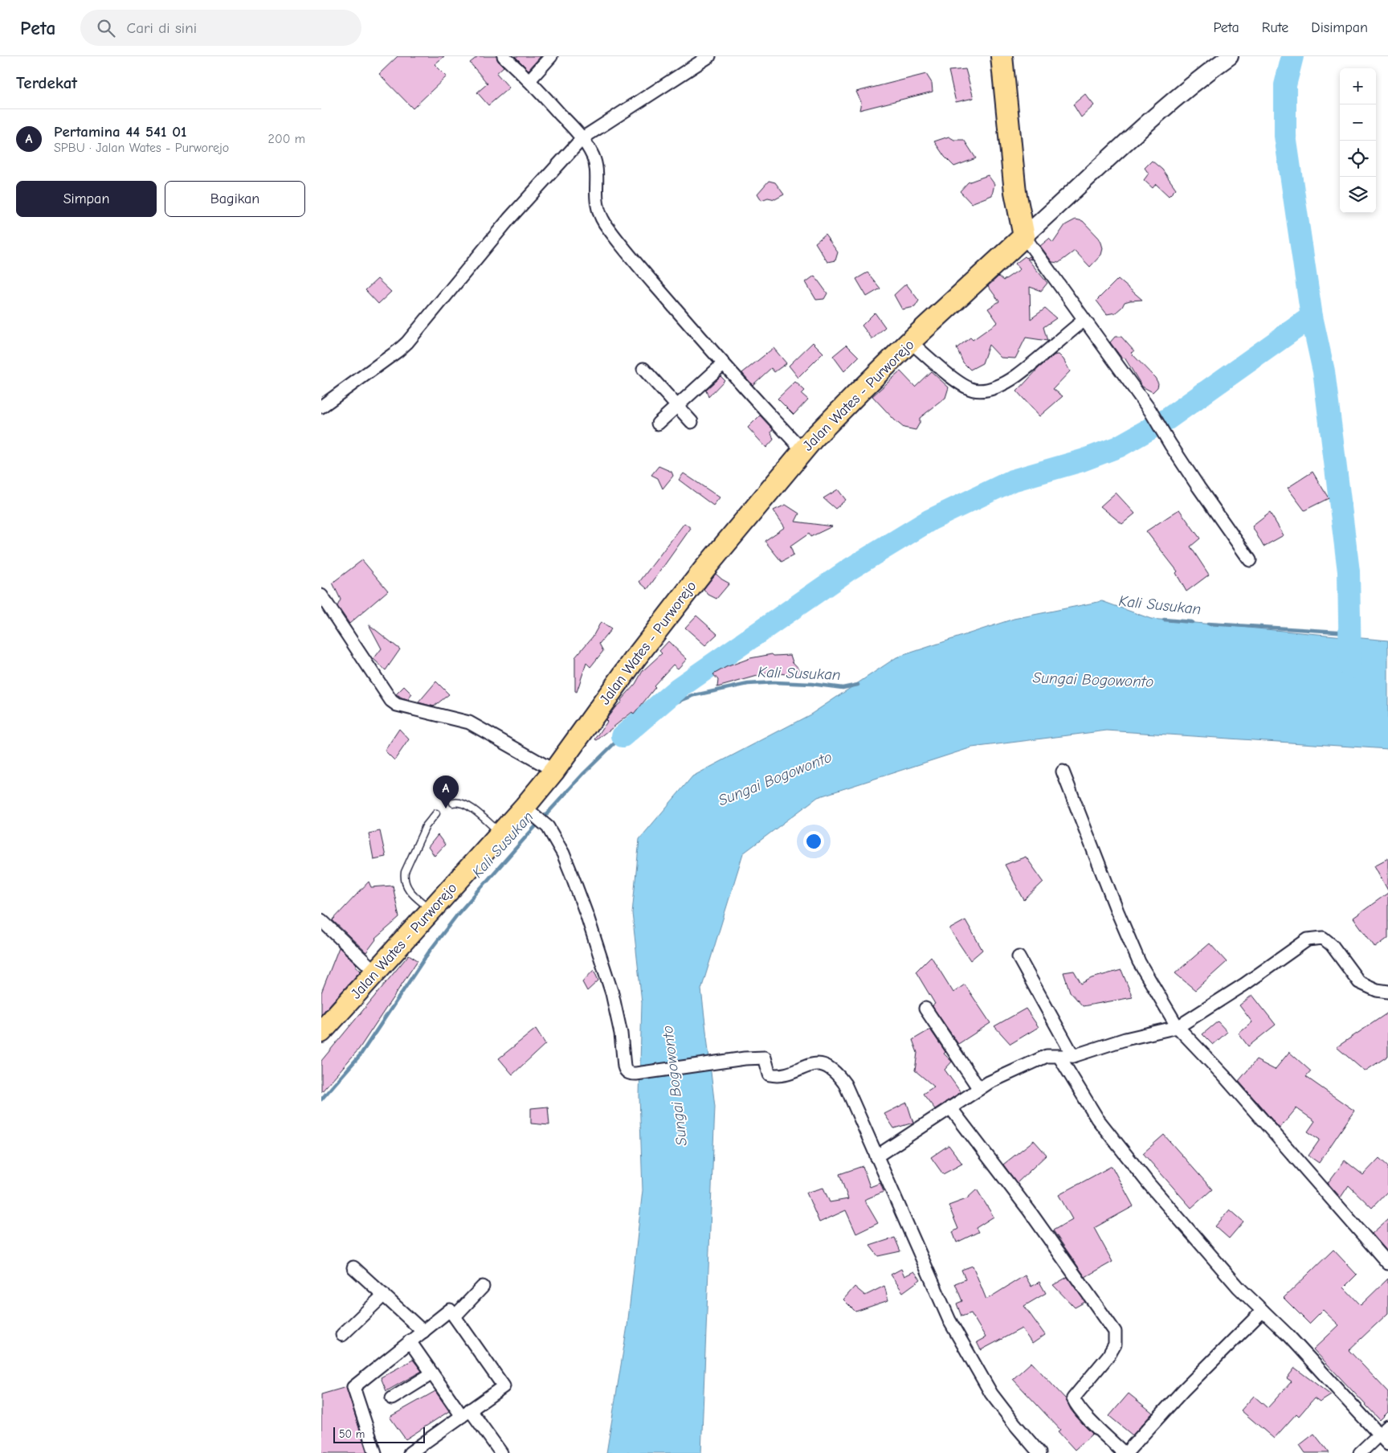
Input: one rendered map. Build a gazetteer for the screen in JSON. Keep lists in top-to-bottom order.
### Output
{
  "streets": {
    "highway": ["Jalan Wates - Purworejo"]
  },
  "water": ["Kali Susukan", "Sungai Bogowonto"],
  "scale_bar": "50 m",
  "page": {
    "header": "Peta",
    "search": "Cari di sini",
    "nav": ["Peta", "Rute", "Disimpan"],
    "heading": "Terdekat",
    "map_buttons": ["+", "−"],
    "list": [
      {
        "mark": "A",
        "name": "Pertamina 44 541 01",
        "note": "SPBU · Jalan Wates - Purworejo",
        "value": "200 m"
      }
    ],
    "buttons": ["Simpan", "Bagikan"],
    "pins": "A",
    "scale": "50 m"
  }
}
